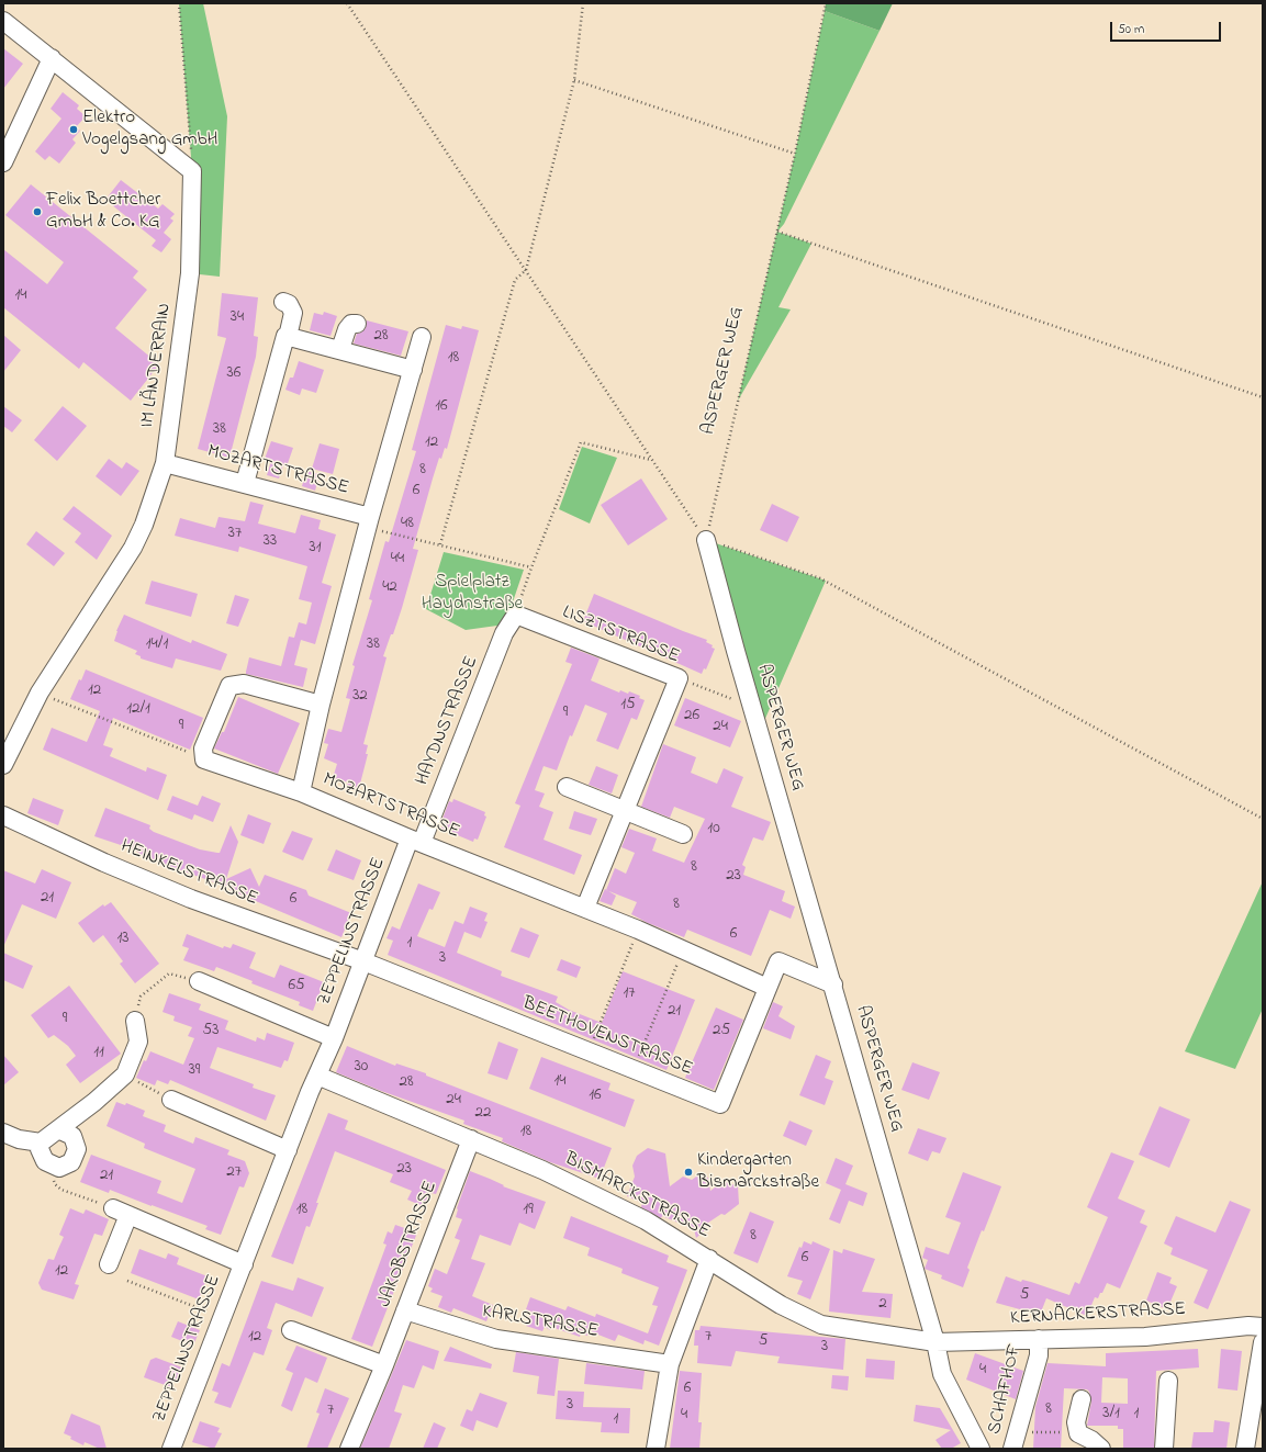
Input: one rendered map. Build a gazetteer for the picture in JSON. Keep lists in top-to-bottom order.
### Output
{
  "streets": {
    "street": [
      "IM LÄNDERRAIN",
      "ASPERGER WEG",
      "MOZARTSTRASSE",
      "LISZTSTRASSE",
      "HAYDNSTRASSE",
      "HEINKELSTRASSE",
      "ZEPPELINSTRASSE",
      "BEETHOVENSTRASSE",
      "BISMARCKSTRASSE",
      "JAKOBSTRASSE",
      "KERNÄCKERSTRASSE",
      "KARLSTRASSE",
      "SCHAFHOF"
    ]
  },
  "crossings": [
    ["IM LÄNDERRAIN", "MOZARTSTRASSE"],
    ["ASPERGER WEG", "BISMARCKSTRASSE"],
    ["ASPERGER WEG", "KERNÄCKERSTRASSE"],
    ["MOZARTSTRASSE", "LISZTSTRASSE"],
    ["MOZARTSTRASSE", "HAYDNSTRASSE"],
    ["MOZARTSTRASSE", "ZEPPELINSTRASSE"],
    ["MOZARTSTRASSE", "BEETHOVENSTRASSE"],
    ["LISZTSTRASSE", "HAYDNSTRASSE"],
    ["HAYDNSTRASSE", "ZEPPELINSTRASSE"],
    ["HEINKELSTRASSE", "ZEPPELINSTRASSE"],
    ["HEINKELSTRASSE", "BEETHOVENSTRASSE"],
    ["ZEPPELINSTRASSE", "BEETHOVENSTRASSE"],
    ["ZEPPELINSTRASSE", "BISMARCKSTRASSE"],
    ["BISMARCKSTRASSE", "JAKOBSTRASSE"],
    ["BISMARCKSTRASSE", "KERNÄCKERSTRASSE"],
    ["JAKOBSTRASSE", "KARLSTRASSE"],
    ["KERNÄCKERSTRASSE", "SCHAFHOF"]
  ],
  "parks": ["Spielplatz Haydnstraße"],
  "places": ["Elektro Vogelgsang GmbH", "Felix Boettcher GmbH & Co. KG", "Kindergarten Bismarckstraße"],
  "house_numbers": [
    "14",
    "34",
    "28",
    "18",
    "36",
    "16",
    "38",
    "12",
    "8",
    "6",
    "48",
    "37",
    "33",
    "31",
    "44",
    "42",
    "14/1",
    "38",
    "12",
    "32",
    "15",
    "12/1",
    "9",
    "26",
    "9",
    "24",
    "10",
    "8",
    "23",
    "21",
    "6",
    "8",
    "6",
    "13",
    "1",
    "3",
    "65",
    "17",
    "21",
    "9",
    "53",
    "25",
    "11",
    "30",
    "39",
    "14",
    "28",
    "16",
    "24",
    "22",
    "18",
    "23",
    "27",
    "21",
    "18",
    "19",
    "8",
    "6",
    "12",
    "5",
    "2",
    "12",
    "7",
    "5",
    "3",
    "4",
    "6",
    "3",
    "8",
    "7",
    "3/1",
    "1",
    "4",
    "1"
  ],
  "scale_bar": "50 m"
}
